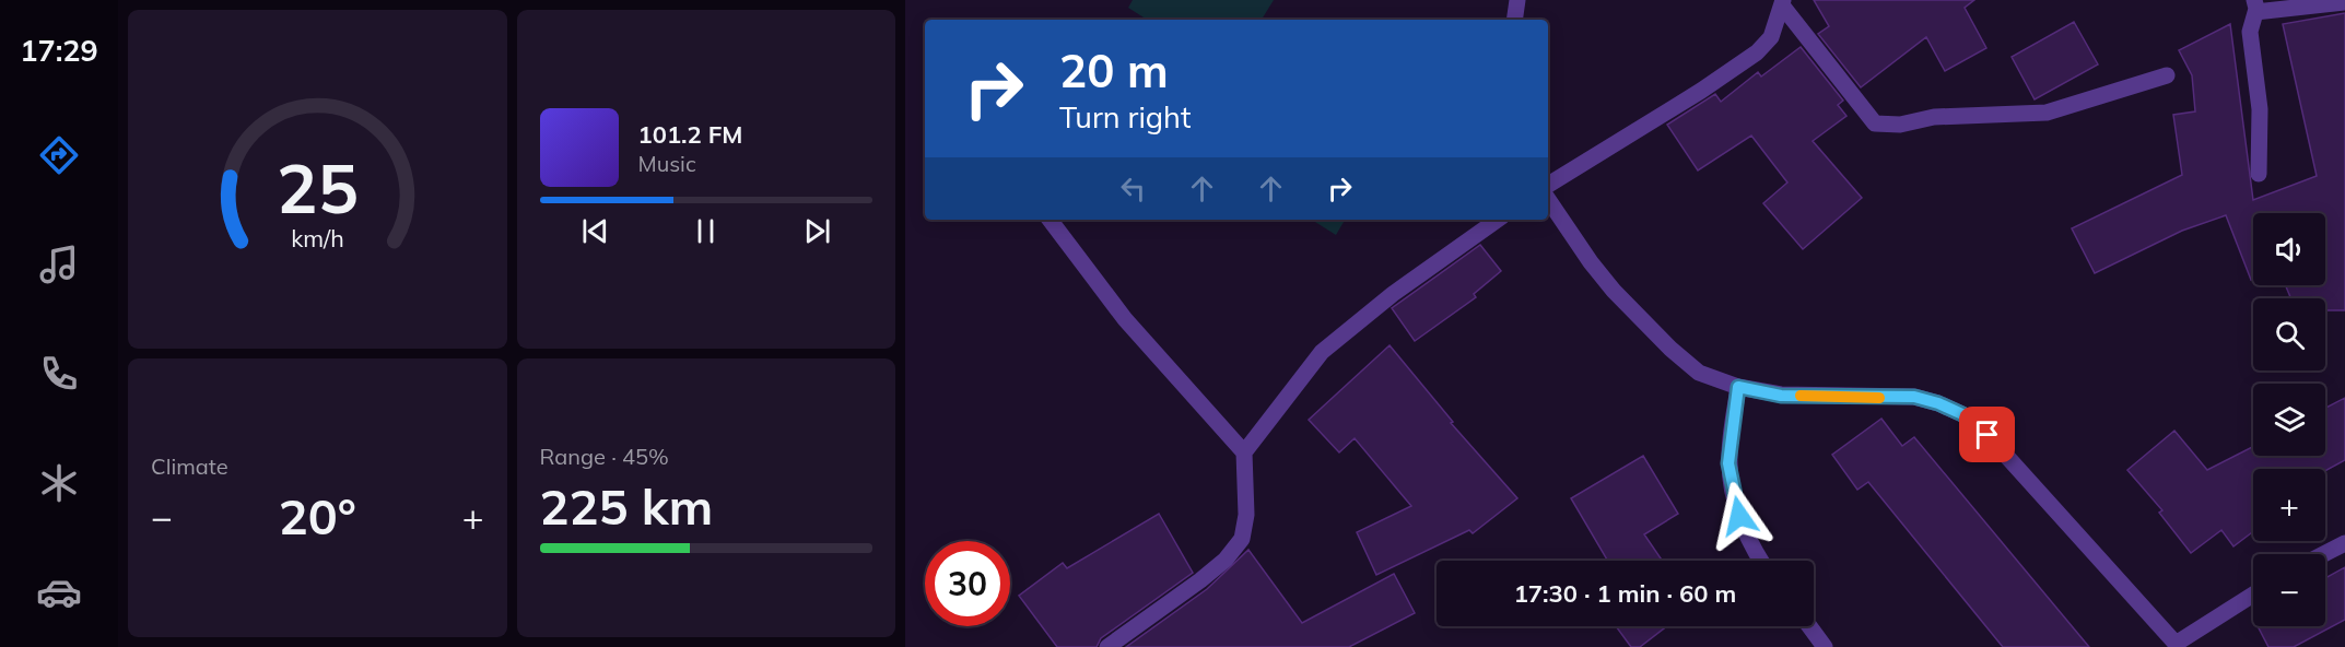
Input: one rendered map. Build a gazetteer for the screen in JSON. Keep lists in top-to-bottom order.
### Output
{
  "page": {
    "tabs": "17:29",
    "turn": ["20 m", "Turn right"],
    "song": ["101.2 FM", "Music"],
    "map_buttons": ["+", "−"],
    "tile": [
      "Climate",
      ["Range · 45%", "225 km"]
    ],
    "heat": ["−", "20°", "+"],
    "limit": "30",
    "trip": "17:30 · 1 min · 60 m",
    "gauge": ["25", "km/h"]
  }
}
